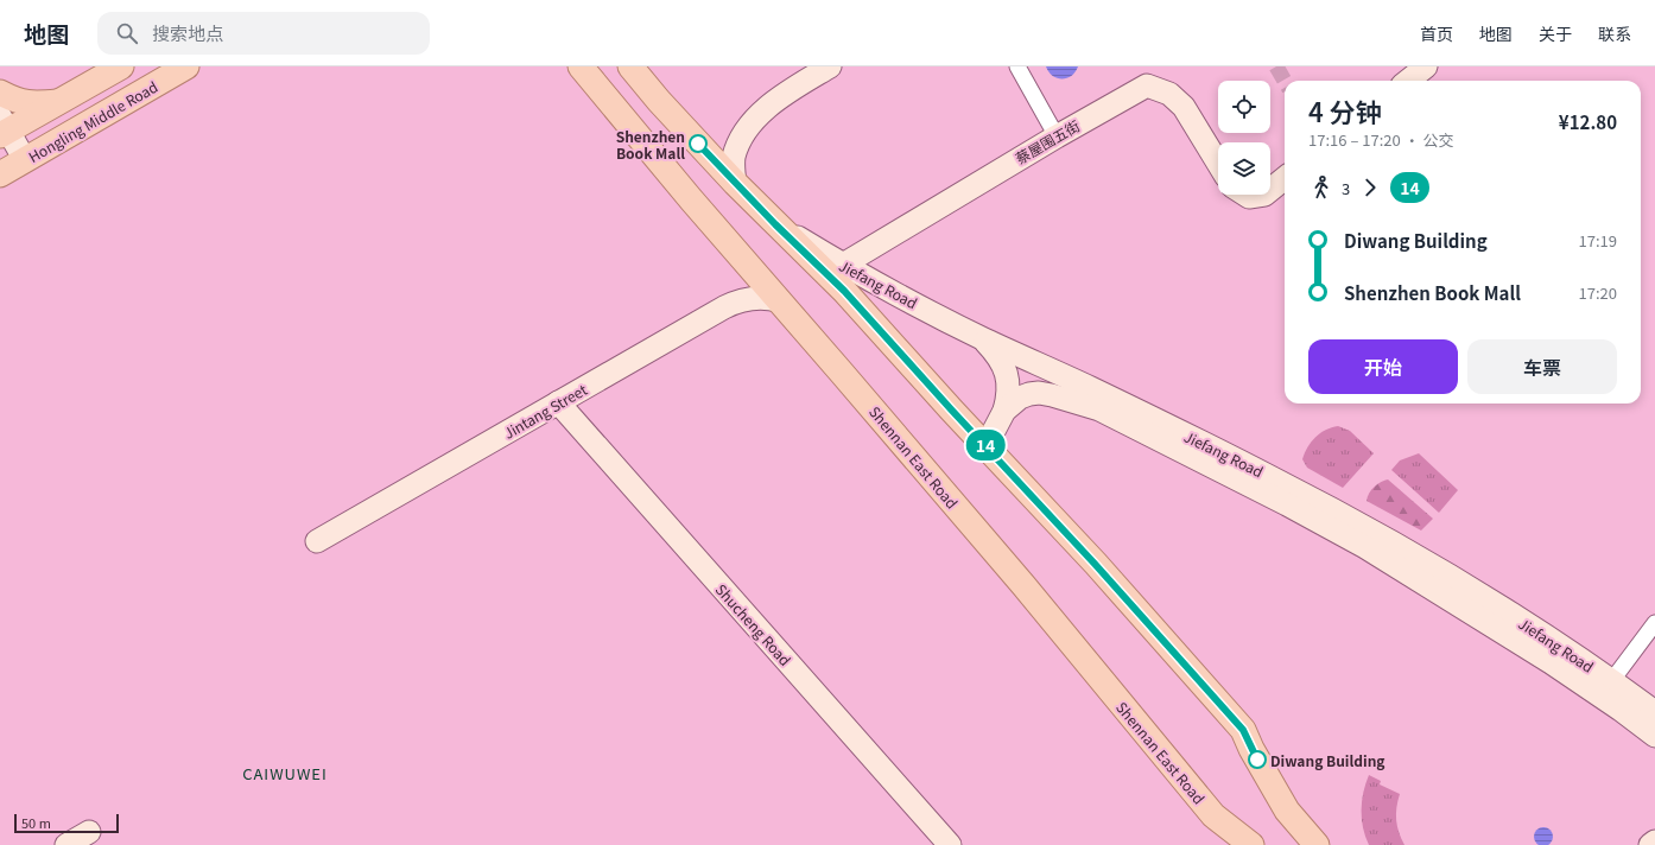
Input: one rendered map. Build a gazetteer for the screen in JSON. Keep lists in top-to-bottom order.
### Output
{
  "streets": {
    "main road": ["Hongling Middle Road", "Shennan East Road"],
    "street": [
      "蔡屋围五街",
      "Jiefang Road",
      "Jintang Street",
      "Shucheng Road"
    ]
  },
  "crossings": [
    ["蔡屋围五街", "Jiefang Road"],
    ["Jintang Street", "Shennan East Road"],
    ["Jintang Street", "Shucheng Road"]
  ],
  "districts": ["CAIWUWEI"],
  "places": ["Shenzhen Book Mall", "Diwang Building"],
  "lines": ["bus line 14"],
  "scale_bar": "50 m",
  "page": {
    "header": "地图",
    "search": "搜索地点",
    "nav": [
      "首页",
      "地图",
      "关于",
      "联系"
    ],
    "on_map": "14",
    "heading": ["4 分钟", "17:16 – 17:20 · 公交", "¥12.80"],
    "legs": ["3", "14"],
    "list": [
      {
        "name": "Diwang Building",
        "value": "17:19"
      },
      {
        "name": "Shenzhen Book Mall",
        "value": "17:20"
      }
    ],
    "buttons": ["开始", "车票"],
    "scale": "50 m"
  }
}
